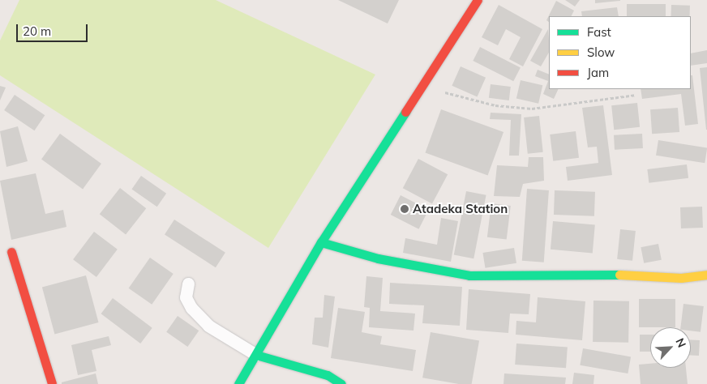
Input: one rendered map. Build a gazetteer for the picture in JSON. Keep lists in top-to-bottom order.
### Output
{
  "places": ["Atadeka Station"],
  "legend": ["Fast", "Slow", "Jam"],
  "scale_bar": "20 m",
  "north": "top right"
}
